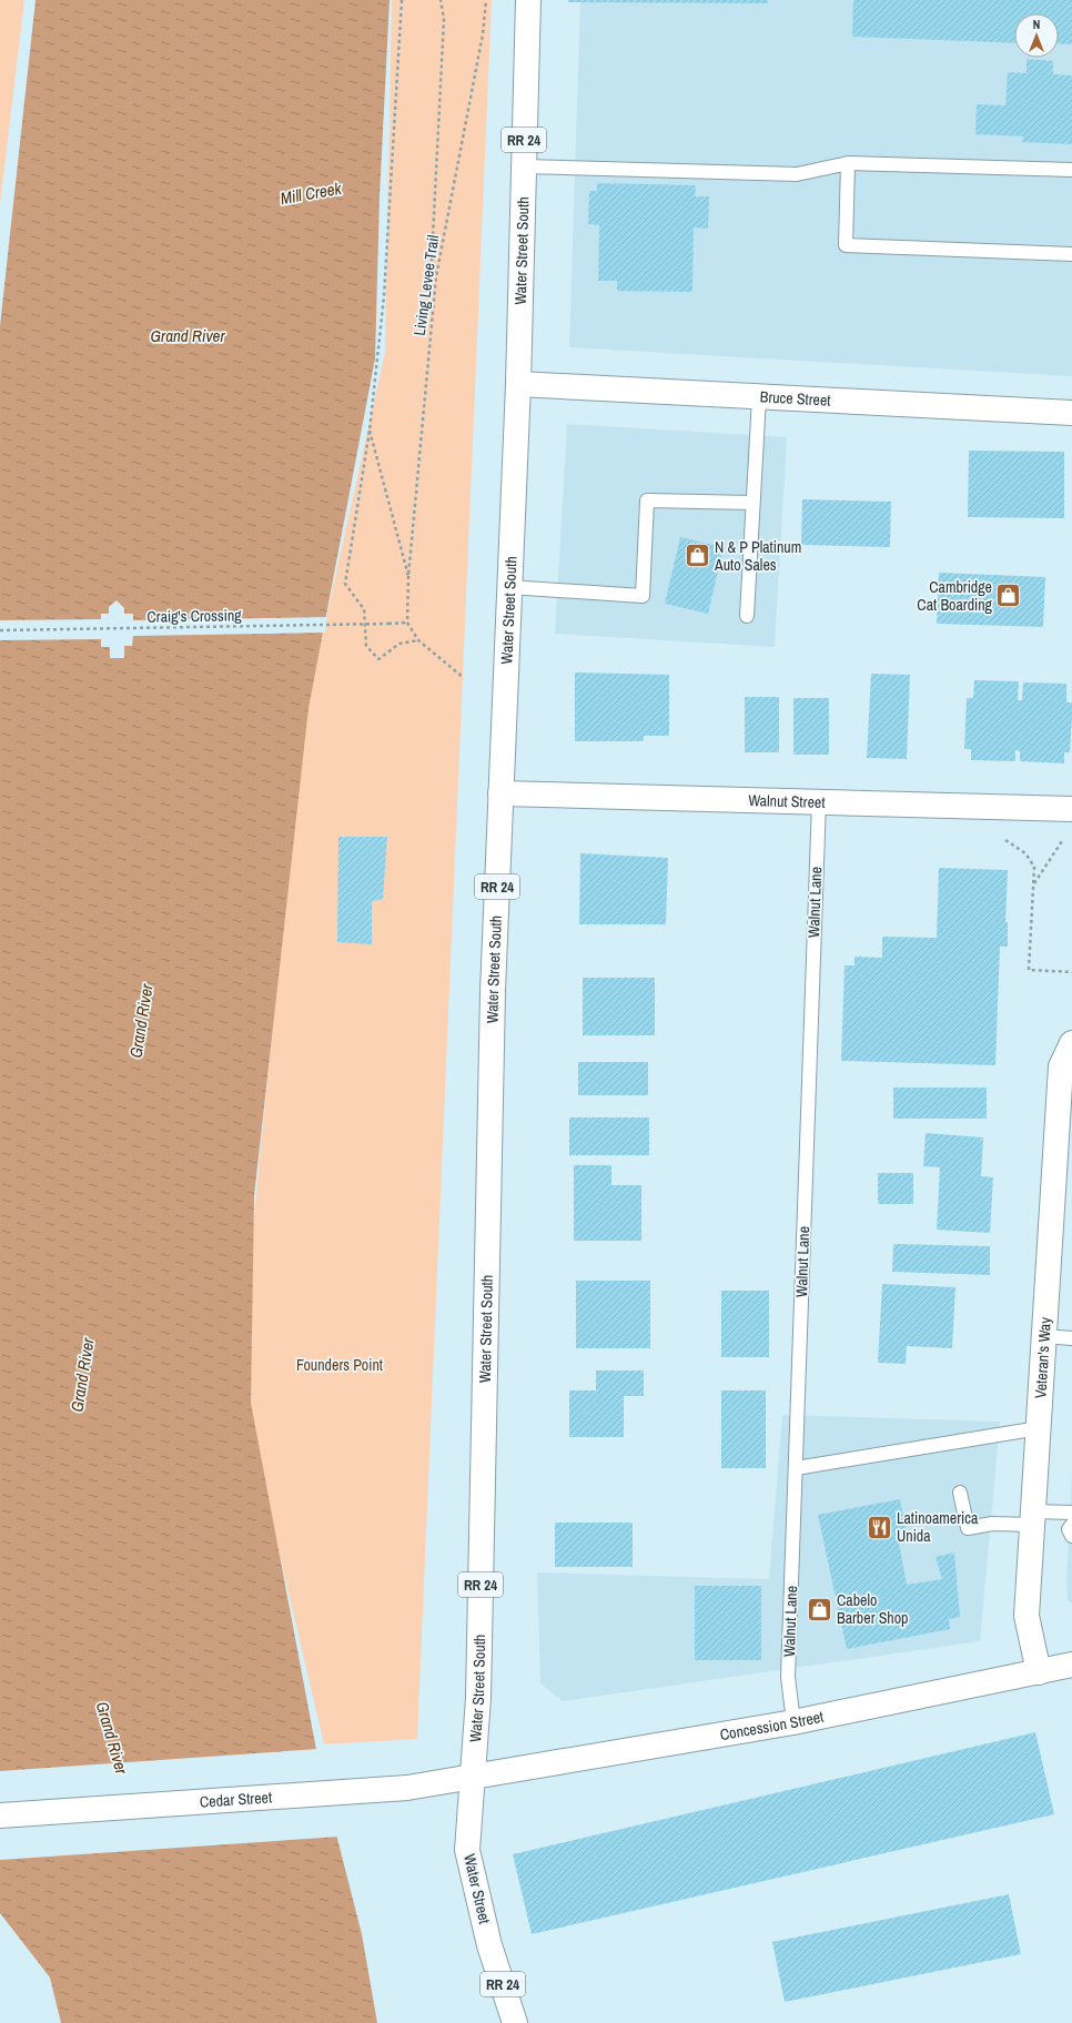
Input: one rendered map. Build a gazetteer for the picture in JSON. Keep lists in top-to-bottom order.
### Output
{
  "streets": {
    "main road": [
      "RR 24",
      "Water Street South",
      "Bruce Street",
      "Walnut Street",
      "Veteran's Way",
      "Concession Street",
      "Cedar Street",
      "Water Street"
    ],
    "lane": ["Walnut Lane"],
    "path": ["Living Levee Trail", "Craig's Crossing"]
  },
  "crossings": [
    ["Water Street South", "Bruce Street"],
    ["Water Street South", "Walnut Street"],
    ["Water Street South", "Concession Street"],
    ["Water Street South", "Cedar Street"],
    ["Water Street South", "Water Street"],
    ["Living Levee Trail", "Craig's Crossing"],
    ["Walnut Street", "Walnut Lane"],
    ["Walnut Lane", "Concession Street"],
    ["Veteran's Way", "Concession Street"],
    ["Concession Street", "Cedar Street"],
    ["Concession Street", "Water Street"],
    ["Cedar Street", "Water Street"]
  ],
  "water": ["Mill Creek", "Grand River"],
  "parks": ["Founders Point"],
  "places": {
    "shop": ["N & P Platinum Auto Sales", "Cambridge Cat Boarding", "Cabelo Barber Shop"],
    "restaurant": ["Latinoamerica Unida"]
  },
  "north": "top"
}
